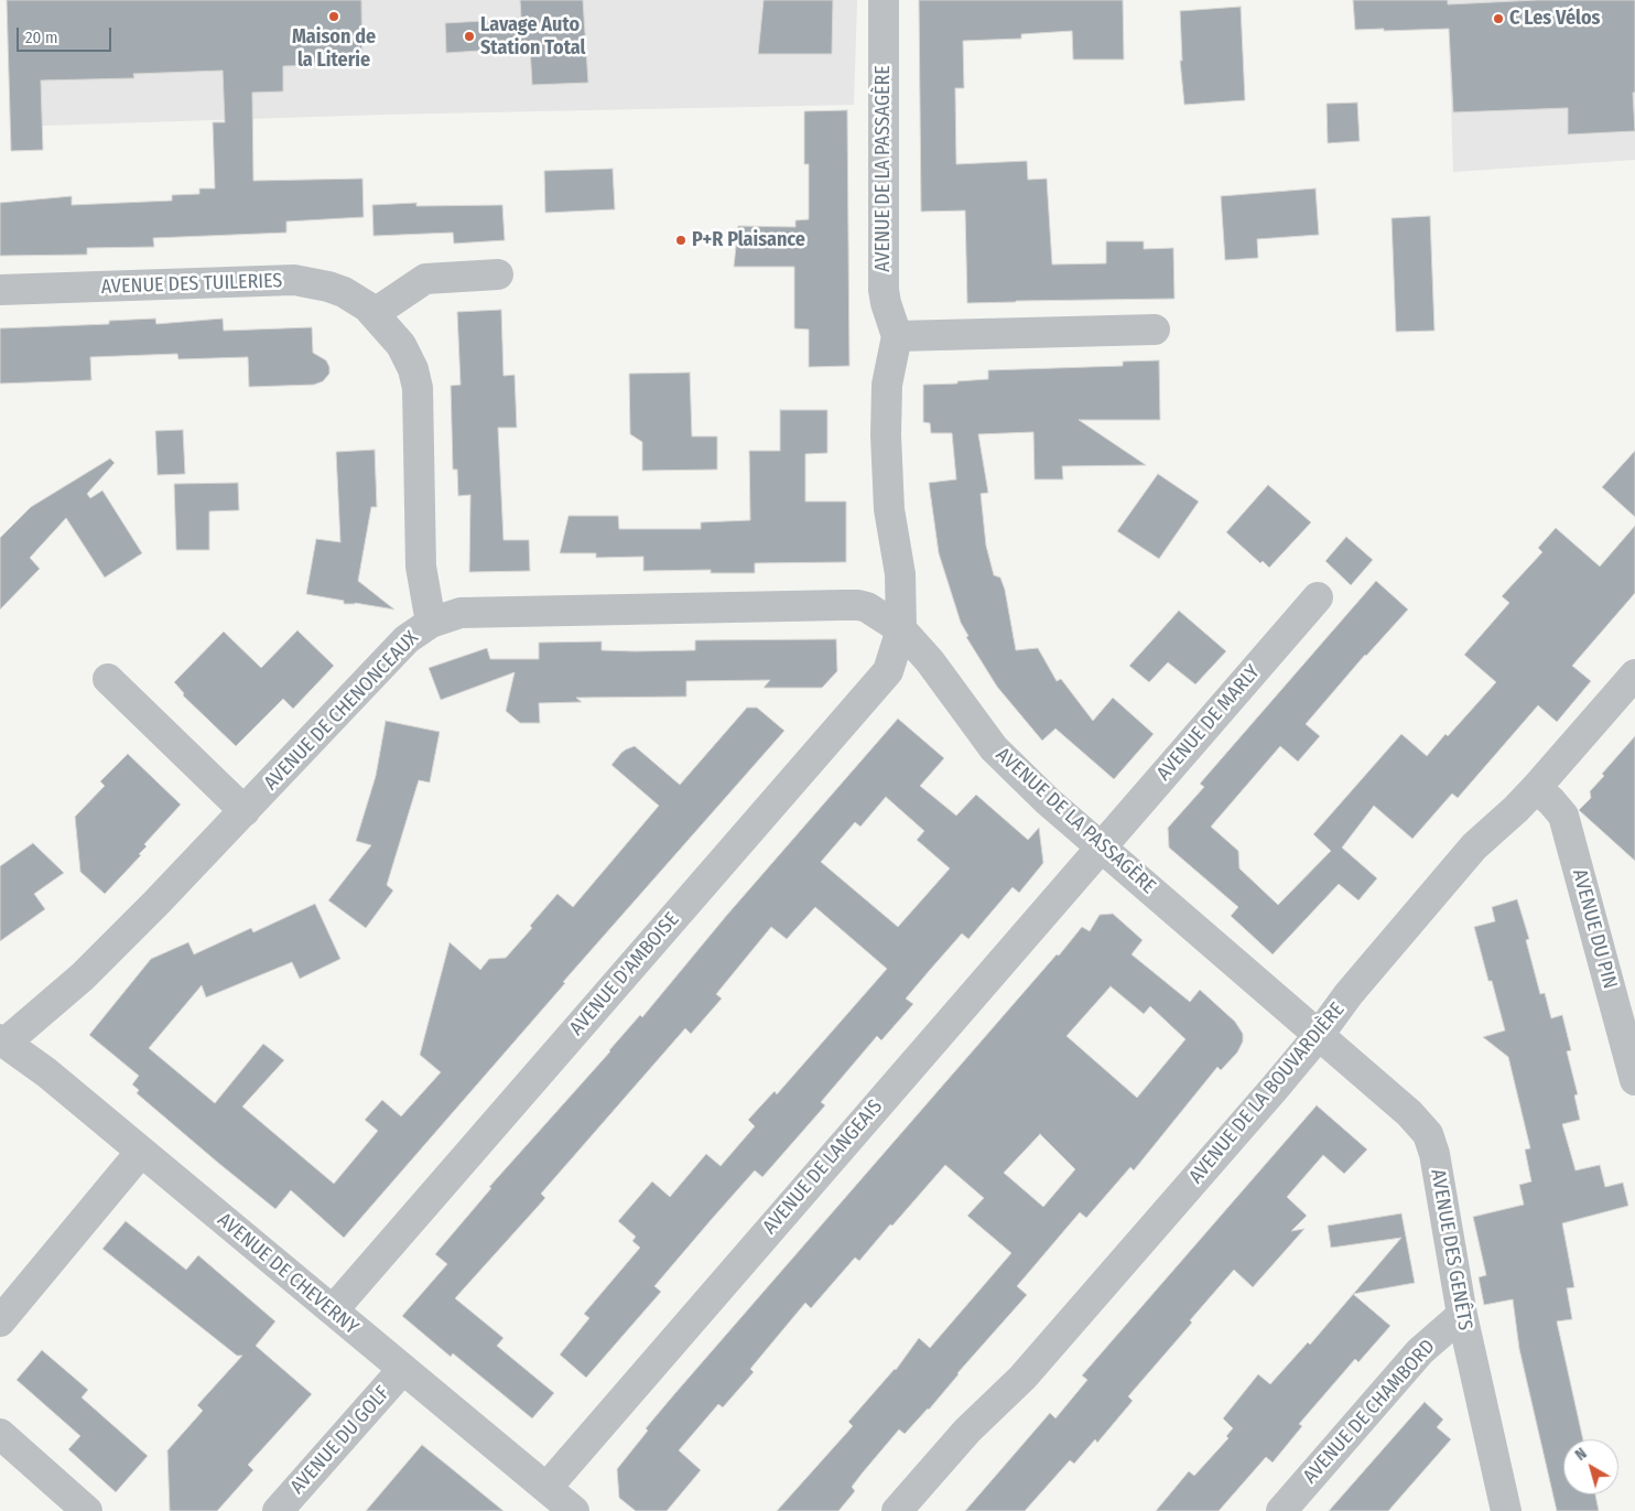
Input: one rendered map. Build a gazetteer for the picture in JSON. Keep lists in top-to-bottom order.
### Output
{
  "streets": {
    "street": [
      "AVENUE DE LA PASSAGÈRE",
      "AVENUE DES TUILERIES",
      "AVENUE DE CHENONCEAUX",
      "AVENUE DE MARLY",
      "AVENUE DU PIN",
      "AVENUE D'AMBOISE",
      "AVENUE DE LA BOUVARDIÈRE",
      "AVENUE DE LANGEAIS",
      "AVENUE DES GENÊTS",
      "AVENUE DE CHEVERNY",
      "AVENUE DE CHAMBORD",
      "AVENUE DU GOLF"
    ]
  },
  "crossings": [
    ["AVENUE DE LA PASSAGÈRE", "AVENUE DE CHENONCEAUX"],
    ["AVENUE DE LA PASSAGÈRE", "AVENUE DE MARLY"],
    ["AVENUE DE LA PASSAGÈRE", "AVENUE D'AMBOISE"],
    ["AVENUE DE LA PASSAGÈRE", "AVENUE DE LA BOUVARDIÈRE"],
    ["AVENUE DE LA PASSAGÈRE", "AVENUE DE LANGEAIS"],
    ["AVENUE DE LA PASSAGÈRE", "AVENUE DES GENÊTS"],
    ["AVENUE DES TUILERIES", "AVENUE DE CHENONCEAUX"],
    ["AVENUE DE CHENONCEAUX", "AVENUE D'AMBOISE"],
    ["AVENUE DE CHENONCEAUX", "AVENUE DE CHEVERNY"],
    ["AVENUE DE MARLY", "AVENUE DE LANGEAIS"],
    ["AVENUE DU PIN", "AVENUE DE LA BOUVARDIÈRE"],
    ["AVENUE D'AMBOISE", "AVENUE DE CHEVERNY"],
    ["AVENUE DE LA BOUVARDIÈRE", "AVENUE DES GENÊTS"],
    ["AVENUE DE LANGEAIS", "AVENUE DE CHEVERNY"],
    ["AVENUE DES GENÊTS", "AVENUE DE CHAMBORD"],
    ["AVENUE DE CHEVERNY", "AVENUE DU GOLF"]
  ],
  "places": [
    "Maison de la Literie",
    "C Les Vélos",
    "Lavage Auto Station Total",
    "P+R Plaisance"
  ],
  "scale_bar": "20 m",
  "north": "top left"
}
